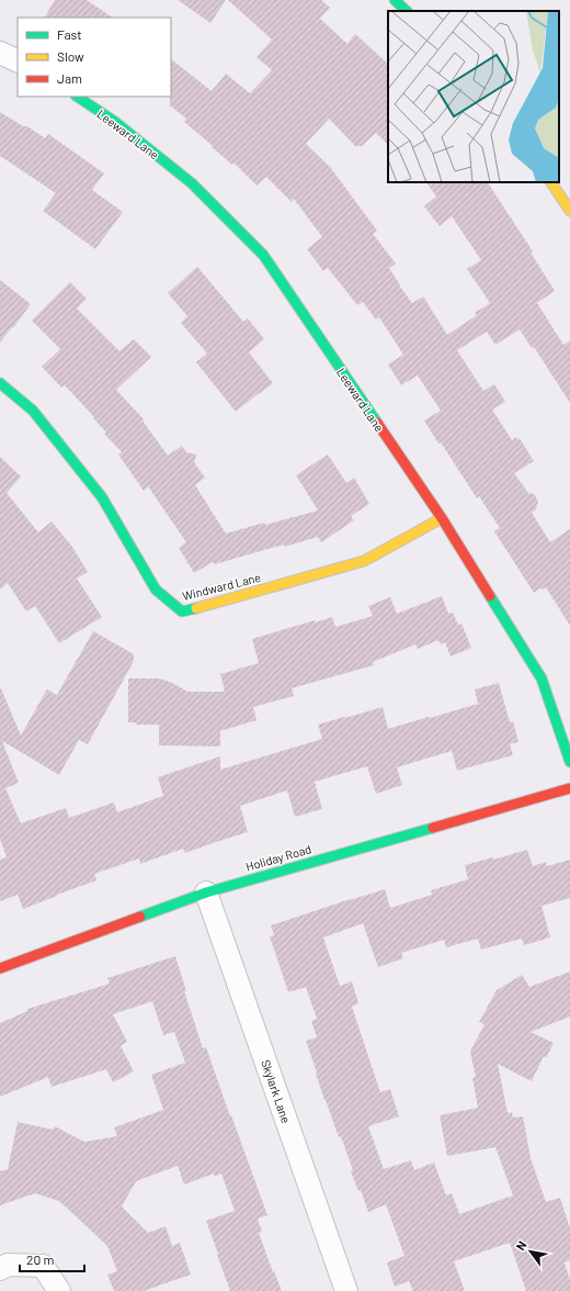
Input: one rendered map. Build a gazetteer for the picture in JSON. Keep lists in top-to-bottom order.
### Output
{
  "streets": {
    "street": [
      "Leeward Lane",
      "Windward Lane",
      "Holiday Road",
      "Skylark Lane"
    ]
  },
  "crossings": [
    ["Leeward Lane", "Windward Lane"],
    ["Holiday Road", "Skylark Lane"]
  ],
  "legend": ["Fast", "Slow", "Jam"],
  "scale_bar": "20 m",
  "north": "top left"
}
